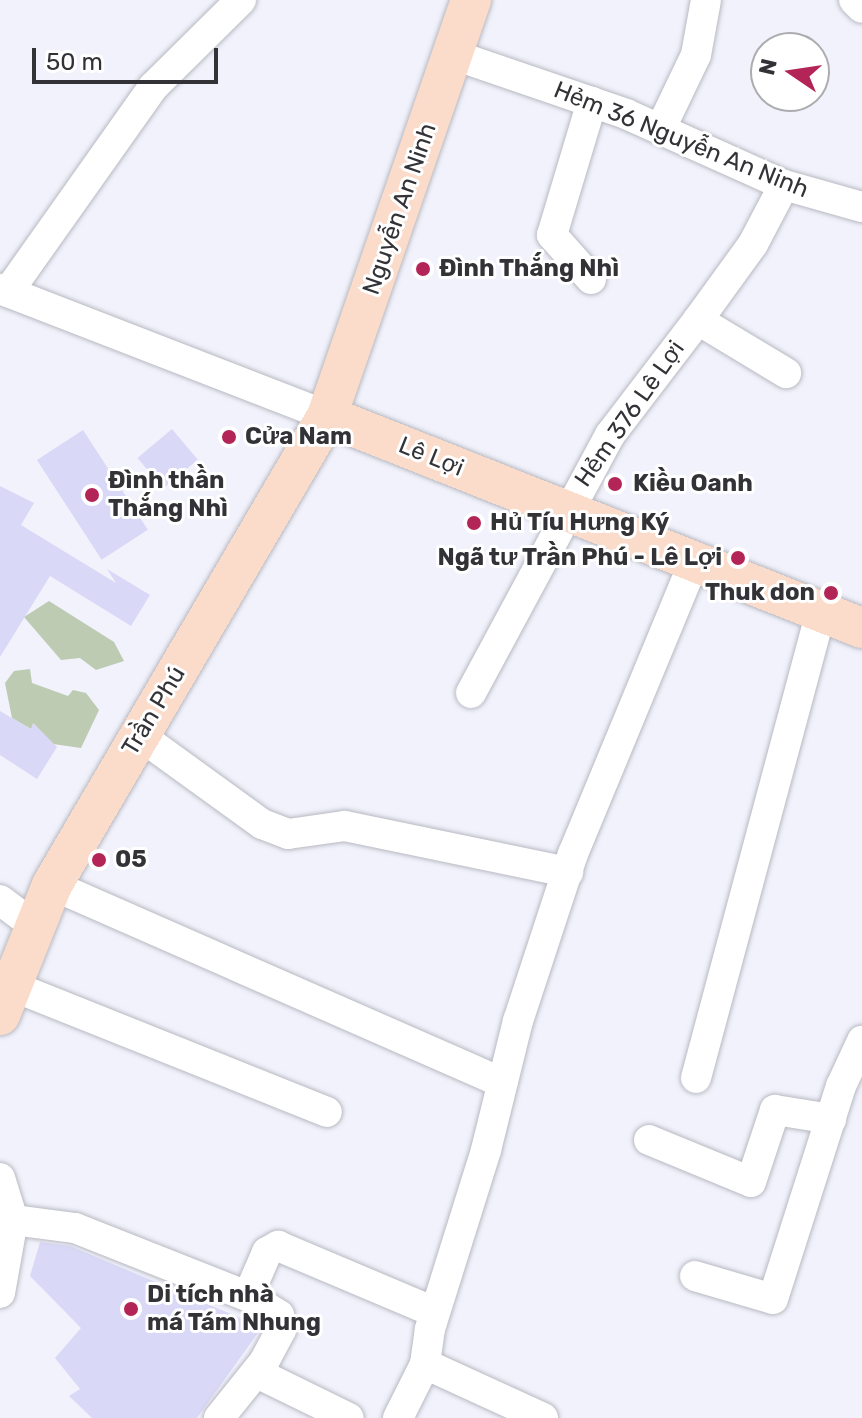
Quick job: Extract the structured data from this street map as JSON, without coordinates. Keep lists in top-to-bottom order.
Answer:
{
  "streets": {
    "main road": ["Nguyễn An Ninh", "Lê Lợi", "Trần Phú"],
    "street": ["Hẻm 36 Nguyễn An Ninh", "Hẻm 376 Lê Lợi"]
  },
  "crossings": [
    ["Hẻm 36 Nguyễn An Ninh", "Nguyễn An Ninh"],
    ["Hẻm 36 Nguyễn An Ninh", "Hẻm 376 Lê Lợi"],
    ["Nguyễn An Ninh", "Lê Lợi"],
    ["Nguyễn An Ninh", "Trần Phú"],
    ["Hẻm 376 Lê Lợi", "Lê Lợi"],
    ["Lê Lợi", "Trần Phú"]
  ],
  "places": [
    "Đình Thắng Nhì",
    "Cửa Nam",
    "Kiều Oanh",
    "Đình thần Thắng Nhì",
    "Hủ Tíu Hưng Ký",
    "Ngã tư Trần Phú - Lê Lợi",
    "Thuk don",
    "05",
    "Di tích nhà má Tám Nhung"
  ],
  "scale_bar": "50 m",
  "north": "left"
}
